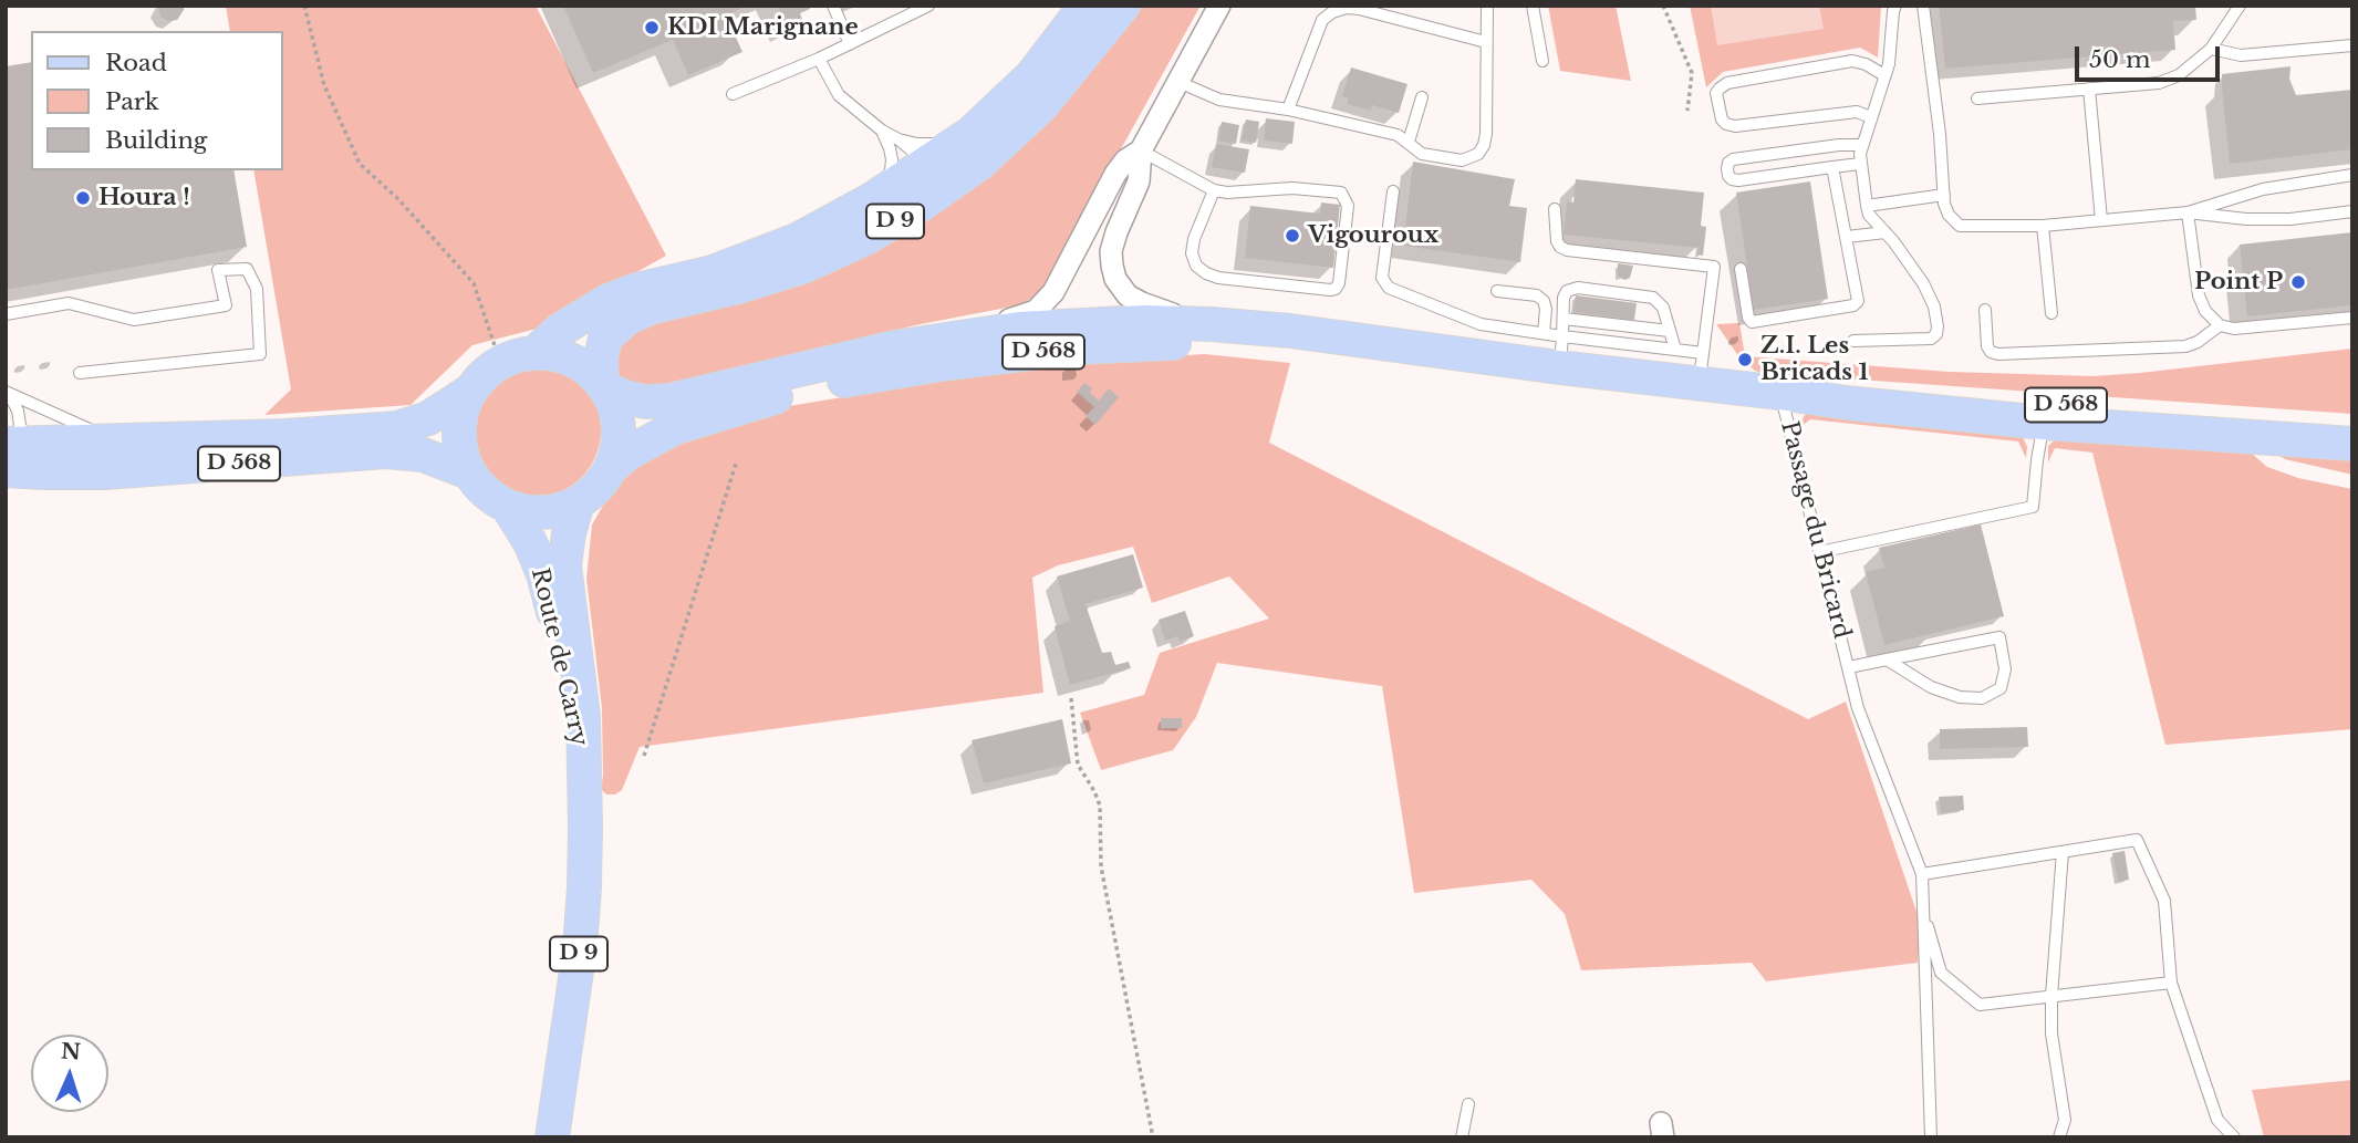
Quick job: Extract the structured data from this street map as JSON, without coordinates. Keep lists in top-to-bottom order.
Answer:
{
  "streets": {
    "main road": ["D 9", "D 568", "Route de Carry"],
    "lane": ["Passage du Bricard"]
  },
  "crossings": [
    ["D 9", "D 568"],
    ["D 9", "Route de Carry"],
    ["D 568", "Passage du Bricard"],
    ["D 568", "Route de Carry"]
  ],
  "places": [
    "KDI Marignane",
    "Houra !",
    "Vigouroux",
    "Point P",
    "Z.I. Les Bricads 1"
  ],
  "legend": ["Road", "Park", "Building"],
  "scale_bar": "50 m",
  "north": "top"
}
